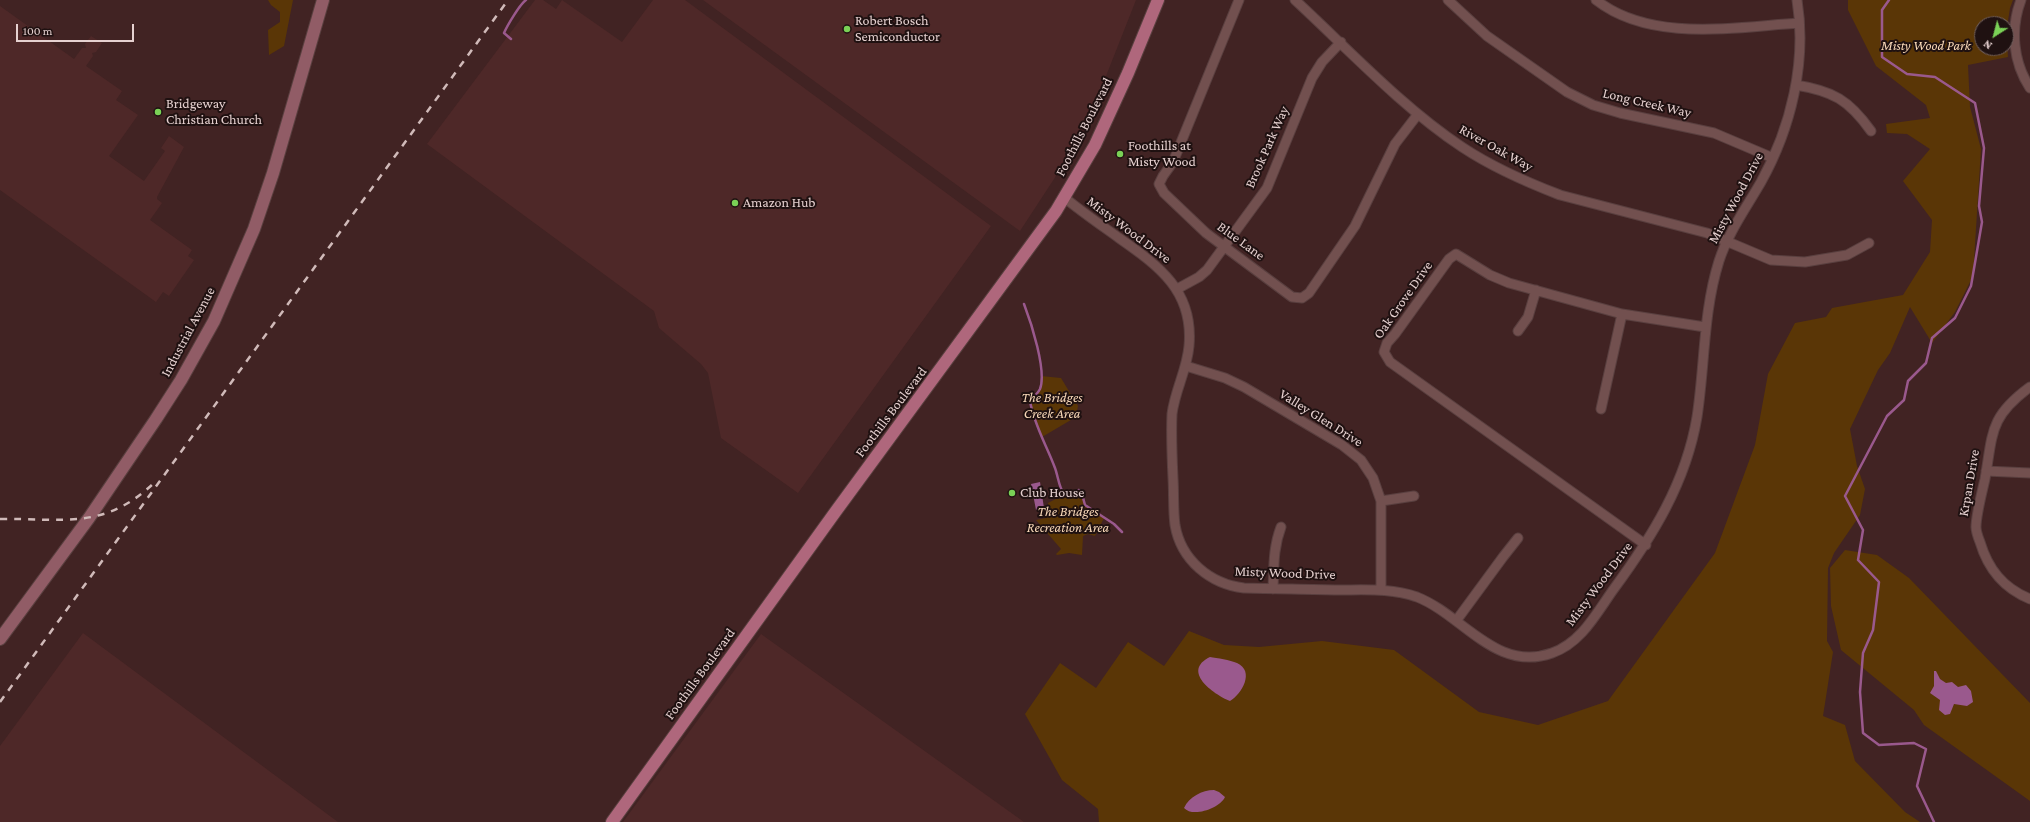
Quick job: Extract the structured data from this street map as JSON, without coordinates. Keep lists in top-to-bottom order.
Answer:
{
  "streets": {
    "main road": ["Foothills Boulevard"],
    "street": [
      "Long Creek Way",
      "Brook Park Way",
      "River Oak Way",
      "Misty Wood Drive",
      "Blue Lane",
      "Oak Grove Drive",
      "Industrial Avenue",
      "Valley Glen Drive",
      "Krpan Drive"
    ]
  },
  "crossings": [
    ["Long Creek Way", "Misty Wood Drive"],
    ["Foothills Boulevard", "Misty Wood Drive"],
    ["Brook Park Way", "River Oak Way"],
    ["Brook Park Way", "Misty Wood Drive"],
    ["Brook Park Way", "Blue Lane"],
    ["River Oak Way", "Misty Wood Drive"],
    ["River Oak Way", "Blue Lane"],
    ["Misty Wood Drive", "Oak Grove Drive"],
    ["Misty Wood Drive", "Valley Glen Drive"]
  ],
  "parks": ["Misty Wood Park", "The Bridges Creek Area", "The Bridges Recreation Area"],
  "places": [
    "Robert Bosch Semiconductor",
    "Bridgeway Christian Church",
    "Foothills at Misty Wood",
    "Amazon Hub",
    "Club House"
  ],
  "scale_bar": "100 m",
  "north": "bottom left"
}
